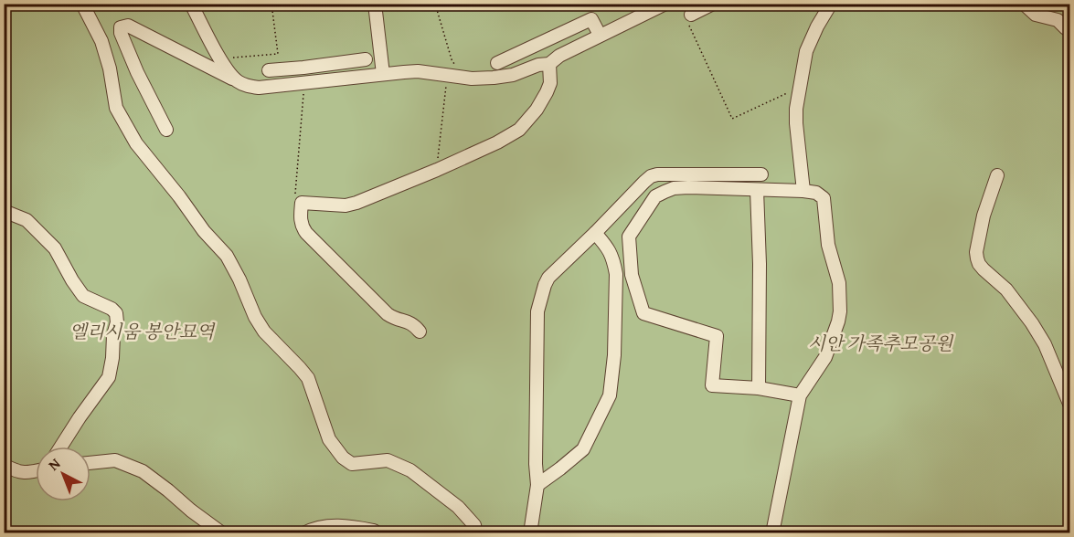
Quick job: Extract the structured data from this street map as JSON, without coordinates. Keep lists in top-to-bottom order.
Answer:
{
  "parks": ["엘리시움 봉안묘역", "시안 가족추모공원"],
  "north": "top left"
}
